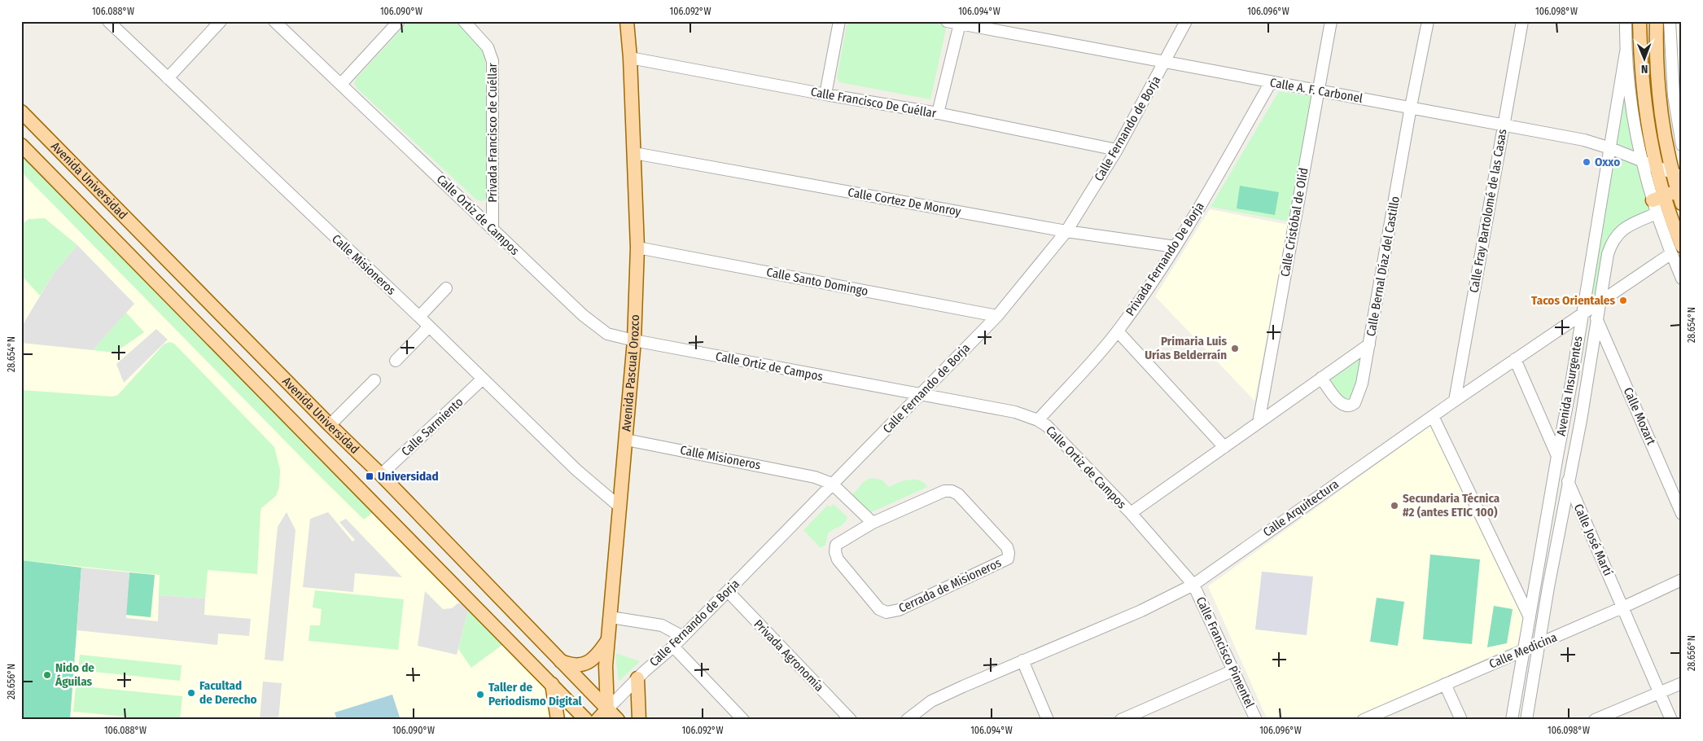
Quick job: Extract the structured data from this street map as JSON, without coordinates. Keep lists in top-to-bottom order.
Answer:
{
  "streets": {
    "main road": ["Avenida Universidad", "Avenida Pascual Orozco"],
    "street": [
      "Calle A. F. Carbonel",
      "Calle Francisco De Cuéllar",
      "Calle Fernando de Borja",
      "Privada Francisco de Cuéllar",
      "Calle Cortez De Monroy",
      "Calle Fray Bartolomé de las Casas",
      "Calle Ortiz de Campos",
      "Calle Cristóbal de Olid",
      "Privada Fernando De Borja",
      "Calle Misioneros",
      "Calle Bernal Díaz del Castillo",
      "Calle Santo Domingo",
      "Avenida Insurgentes",
      "Calle Mozart",
      "Calle Sarmiento",
      "Calle Arquitectura",
      "Calle José Martí",
      "Cerrada de Misioneros",
      "Calle Medicina",
      "Calle Francisco Pimentel",
      "Privada Agronomía"
    ]
  },
  "crossings": [
    ["Calle A. F. Carbonel", "Calle Fernando de Borja"],
    ["Calle A. F. Carbonel", "Calle Fray Bartolomé de las Casas"],
    ["Calle A. F. Carbonel", "Calle Cristóbal de Olid"],
    ["Calle A. F. Carbonel", "Privada Fernando De Borja"],
    ["Calle A. F. Carbonel", "Calle Bernal Díaz del Castillo"],
    ["Calle A. F. Carbonel", "Avenida Insurgentes"],
    ["Calle Francisco De Cuéllar", "Calle Fernando de Borja"],
    ["Calle Francisco De Cuéllar", "Avenida Pascual Orozco"],
    ["Calle Fernando de Borja", "Avenida Universidad"],
    ["Calle Fernando de Borja", "Calle Cortez De Monroy"],
    ["Calle Fernando de Borja", "Calle Ortiz de Campos"],
    ["Calle Fernando de Borja", "Calle Misioneros"],
    ["Calle Fernando de Borja", "Calle Santo Domingo"],
    ["Calle Fernando de Borja", "Avenida Pascual Orozco"],
    ["Calle Fernando de Borja", "Privada Agronomía"],
    ["Privada Francisco de Cuéllar", "Calle Ortiz de Campos"],
    ["Avenida Universidad", "Avenida Pascual Orozco"],
    ["Avenida Universidad", "Calle Sarmiento"],
    ["Calle Cortez De Monroy", "Privada Fernando De Borja"],
    ["Calle Cortez De Monroy", "Avenida Pascual Orozco"],
    ["Calle Fray Bartolomé de las Casas", "Calle Arquitectura"],
    ["Calle Ortiz de Campos", "Privada Fernando De Borja"],
    ["Calle Ortiz de Campos", "Calle Bernal Díaz del Castillo"],
    ["Calle Ortiz de Campos", "Avenida Pascual Orozco"],
    ["Calle Ortiz de Campos", "Calle Arquitectura"],
    ["Calle Ortiz de Campos", "Calle Francisco Pimentel"],
    ["Calle Cristóbal de Olid", "Calle Bernal Díaz del Castillo"],
    ["Calle Misioneros", "Avenida Pascual Orozco"],
    ["Calle Misioneros", "Calle Sarmiento"],
    ["Calle Santo Domingo", "Avenida Pascual Orozco"],
    ["Avenida Insurgentes", "Calle Mozart"],
    ["Avenida Insurgentes", "Calle Arquitectura"],
    ["Avenida Insurgentes", "Calle José Martí"],
    ["Avenida Insurgentes", "Calle Medicina"],
    ["Calle Arquitectura", "Calle José Martí"],
    ["Calle Arquitectura", "Calle Francisco Pimentel"],
    ["Calle José Martí", "Calle Medicina"]
  ],
  "places": {
    "other": [
      "Oxxo",
      "Tacos Orientales",
      "Primaria Luis Urías Belderraín",
      "Secundaria Técnica #2 (antes ETIC 100)",
      "Nido de Águilas",
      "Facultad de Derecho",
      "Taller de Periodismo Digital"
    ],
    "transit": ["Universidad"]
  },
  "north": "bottom",
  "coordinates": [
    "106.088°W",
    "106.090°W",
    "106.092°W",
    "106.094°W",
    "106.096°W",
    "106.098°W",
    "28.654°N",
    "28.656°N"
  ]
}
